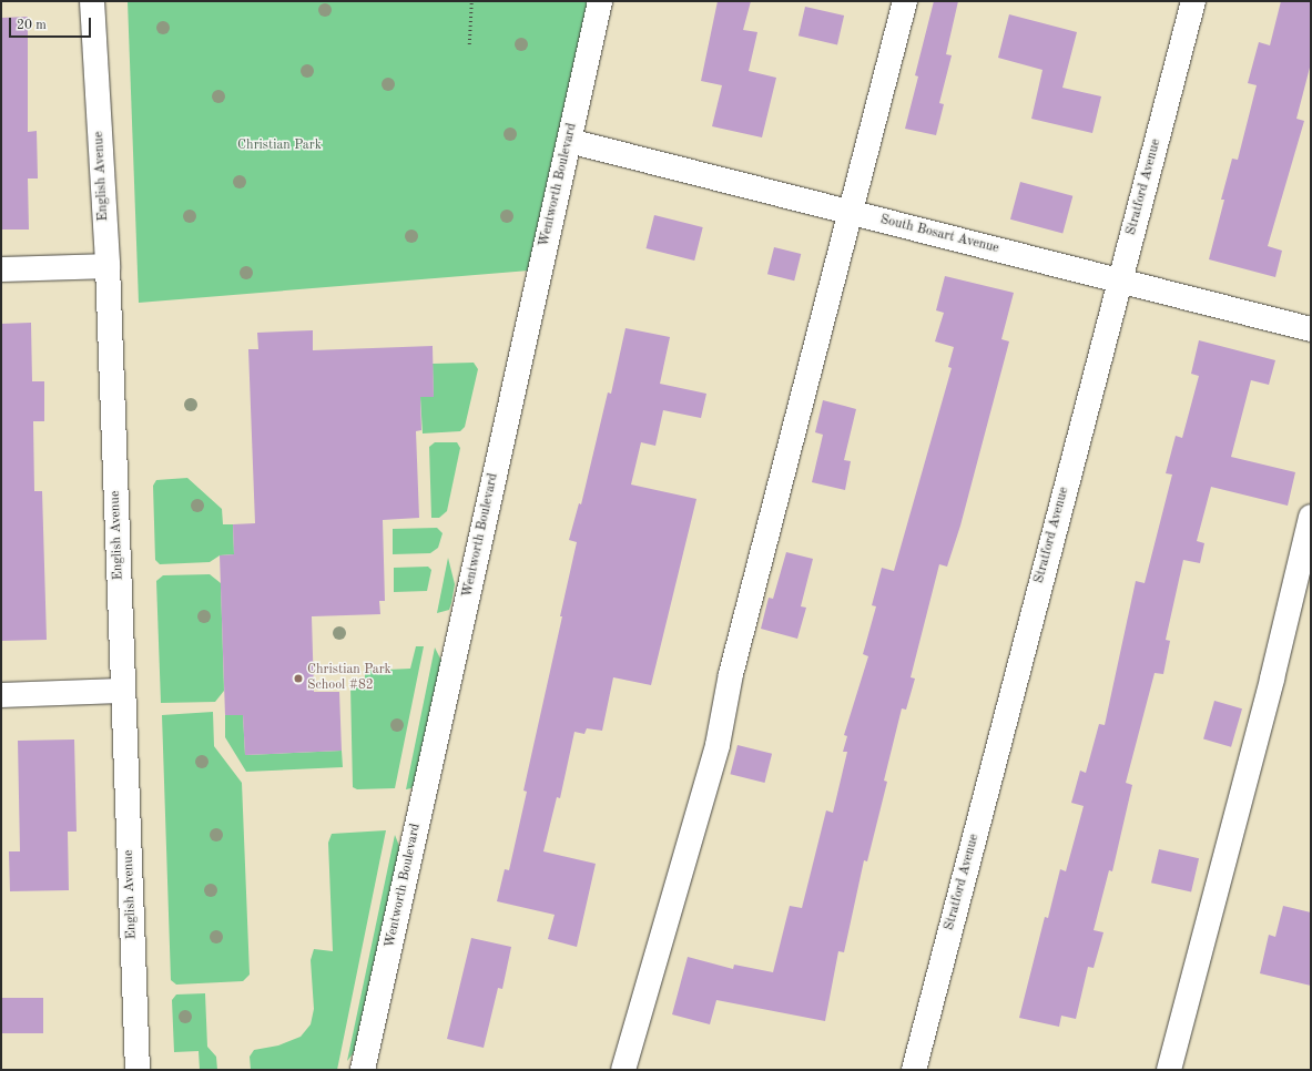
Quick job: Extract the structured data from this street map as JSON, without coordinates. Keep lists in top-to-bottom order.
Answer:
{
  "streets": {
    "street": [
      "English Avenue",
      "Wentworth Boulevard",
      "Stratford Avenue",
      "South Bosart Avenue"
    ]
  },
  "crossings": [
    ["Wentworth Boulevard", "South Bosart Avenue"],
    ["Stratford Avenue", "South Bosart Avenue"]
  ],
  "parks": ["Christian Park"],
  "places": ["Christian Park School #82"],
  "scale_bar": "20 m"
}
